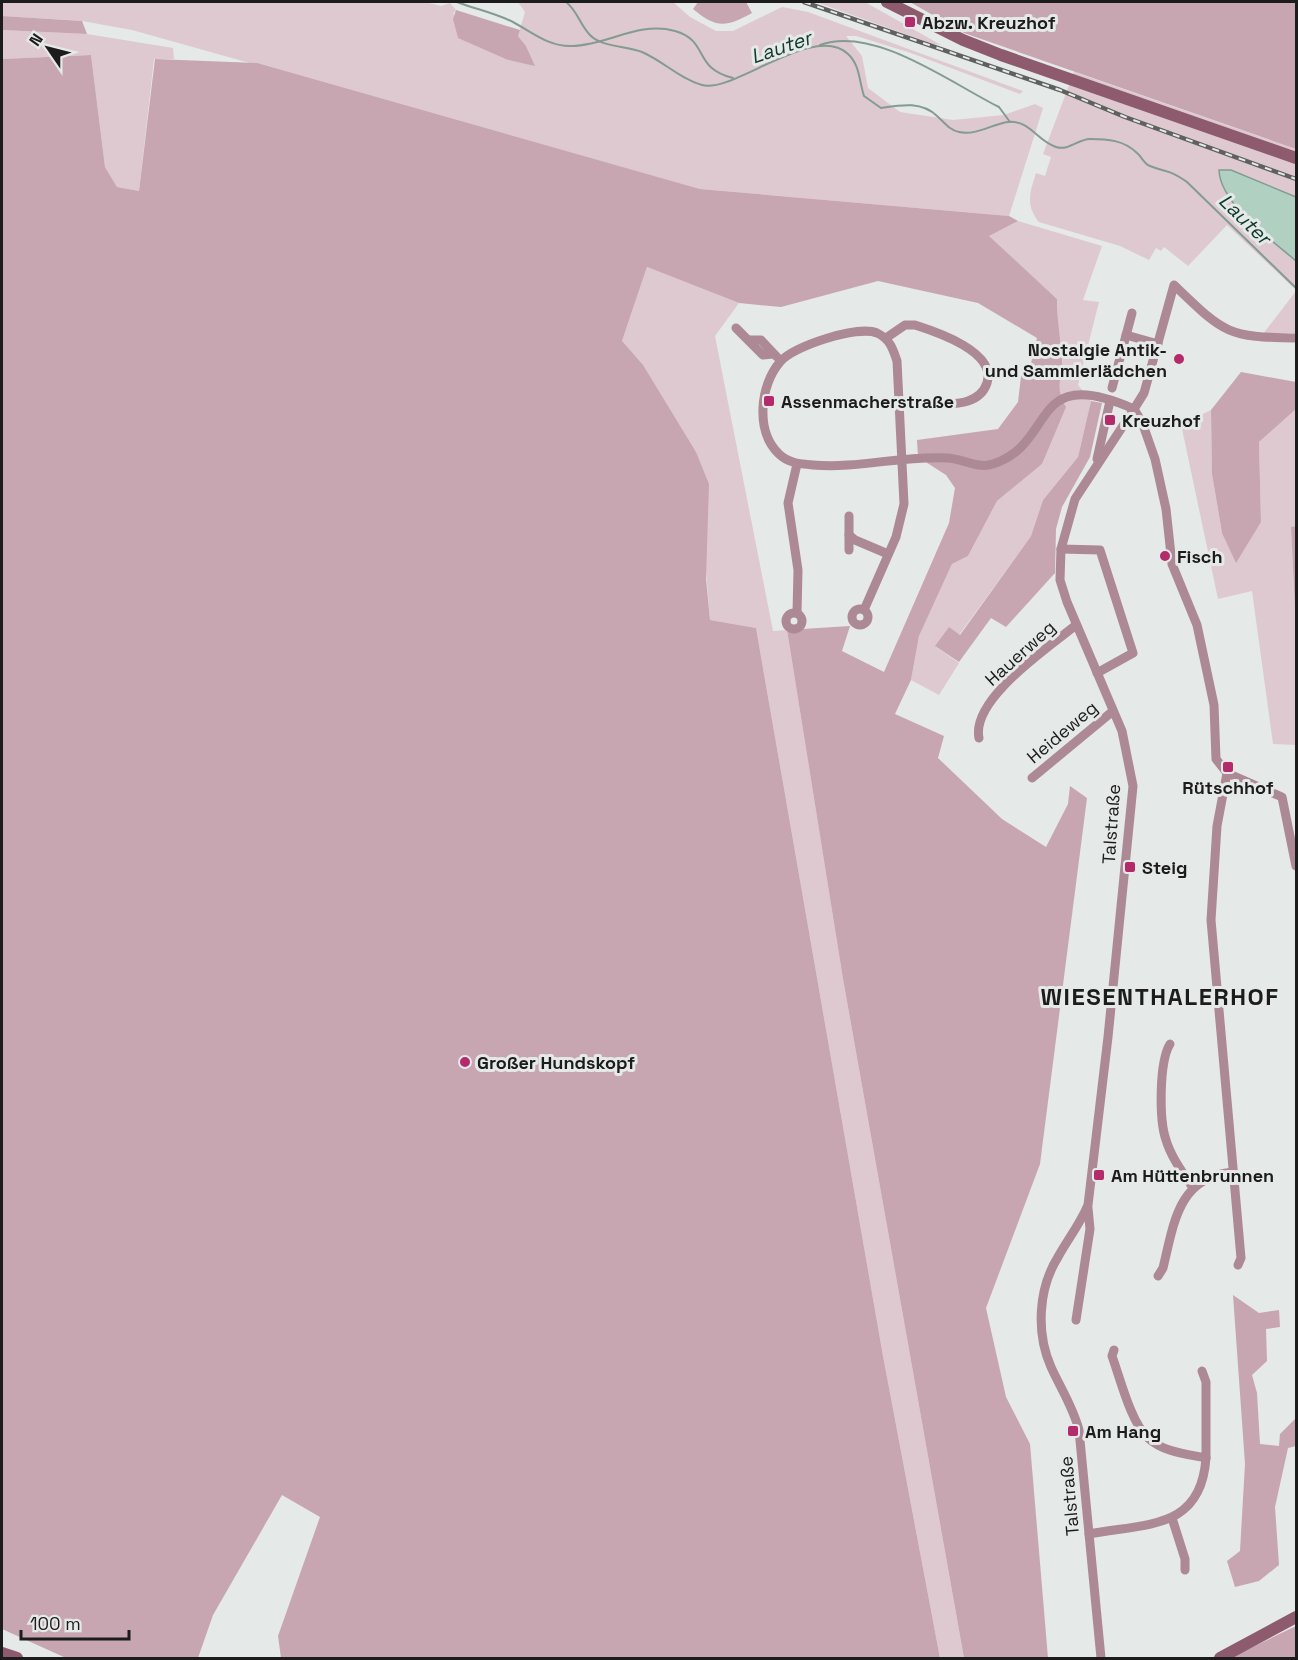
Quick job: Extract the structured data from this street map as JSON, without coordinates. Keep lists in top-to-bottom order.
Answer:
{
  "streets": {
    "street": ["Hauerweg", "Heideweg", "Talstraße"]
  },
  "crossings": [
    ["Hauerweg", "Talstraße"],
    ["Heideweg", "Talstraße"]
  ],
  "districts": ["WIESENTHALERHOF"],
  "water": ["Lauter"],
  "places": {
    "transit": [
      "Abzw. Kreuzhof",
      "Assenmacherstraße",
      "Kreuzhof",
      "Rütschhof",
      "Steig",
      "Am Hüttenbrunnen",
      "Am Hang"
    ],
    "other": ["Nostalgie Antik- und Sammlerlädchen", "Fisch", "Großer Hundskopf"]
  },
  "scale_bar": "100 m",
  "north": "top left"
}
